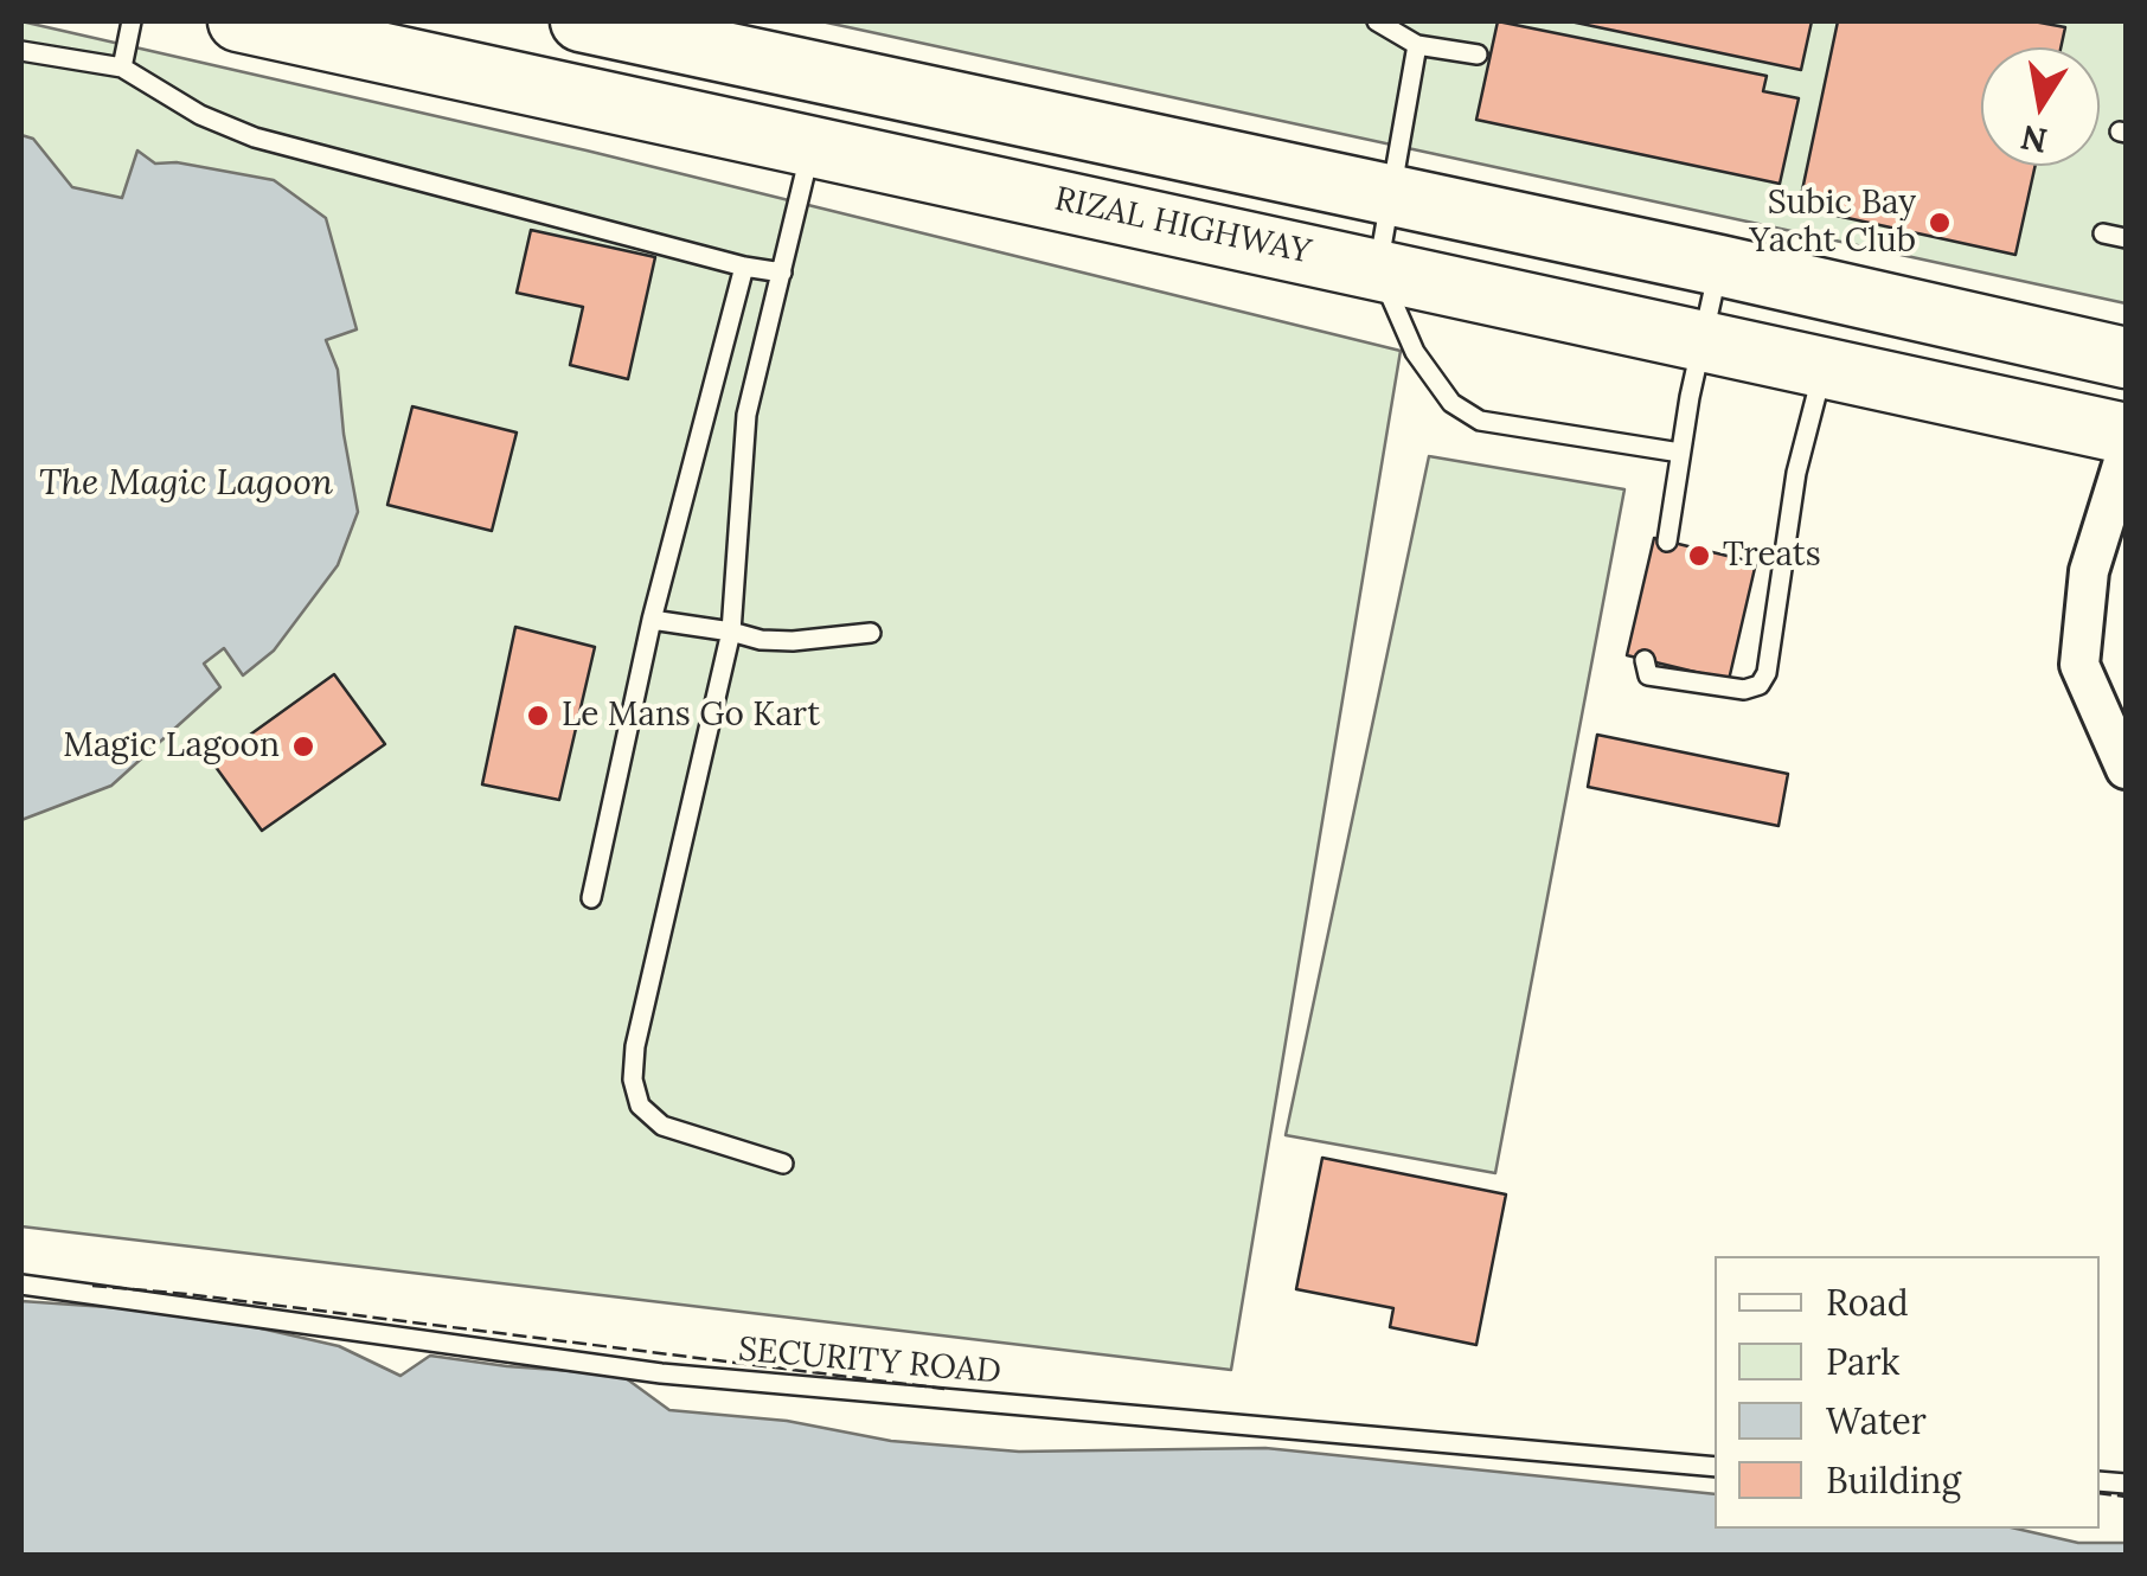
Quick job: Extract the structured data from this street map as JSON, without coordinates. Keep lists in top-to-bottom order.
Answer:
{
  "streets": {
    "main road": ["RIZAL HIGHWAY"],
    "lane": ["SECURITY ROAD"]
  },
  "water": ["The Magic Lagoon"],
  "places": [
    "Subic Bay Yacht Club",
    "Treats",
    "Le Mans Go Kart",
    "Magic Lagoon"
  ],
  "legend": [
    "Road",
    "Park",
    "Water",
    "Building"
  ],
  "north": "bottom"
}
